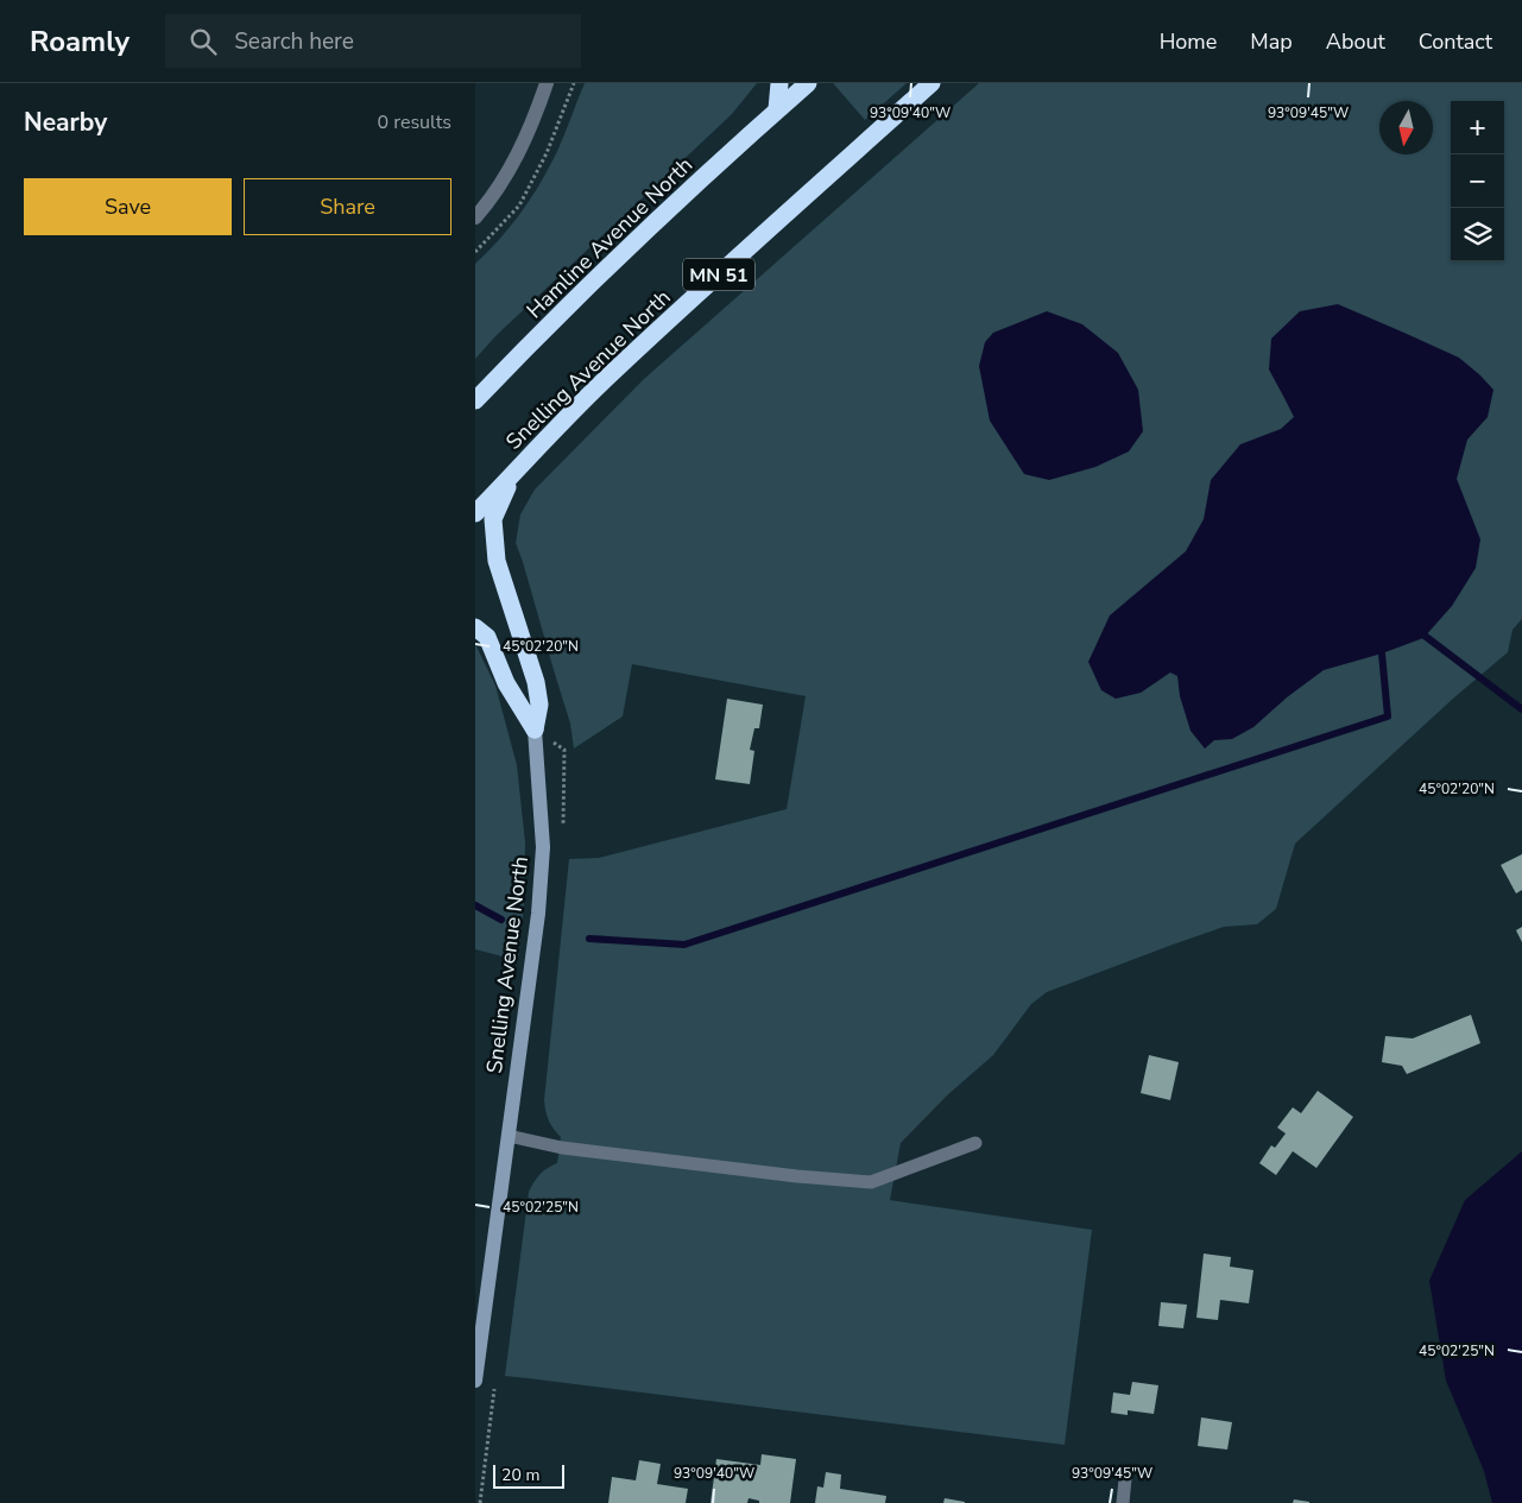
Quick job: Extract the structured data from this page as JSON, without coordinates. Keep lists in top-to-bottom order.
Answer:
{
  "streets": {
    "highway": ["Hamline Avenue North", "MN 51", "Snelling Avenue North"]
  },
  "crossings": [
    ["MN 51", "Snelling Avenue North"]
  ],
  "scale_bar": "20 m",
  "north": "bottom",
  "page": {
    "header": "Roamly",
    "search": "Search here",
    "nav": [
      "Home",
      "Map",
      "About",
      "Contact"
    ],
    "heading": ["Nearby", "0 results"],
    "map_buttons": ["+", "−"],
    "buttons": ["Save", "Share"],
    "scale": "20 m"
  },
  "coordinates": [
    "93°09'40\"W",
    "93°09'45\"W",
    "45°02'20\"N",
    "45°02'25\"N"
  ]
}
